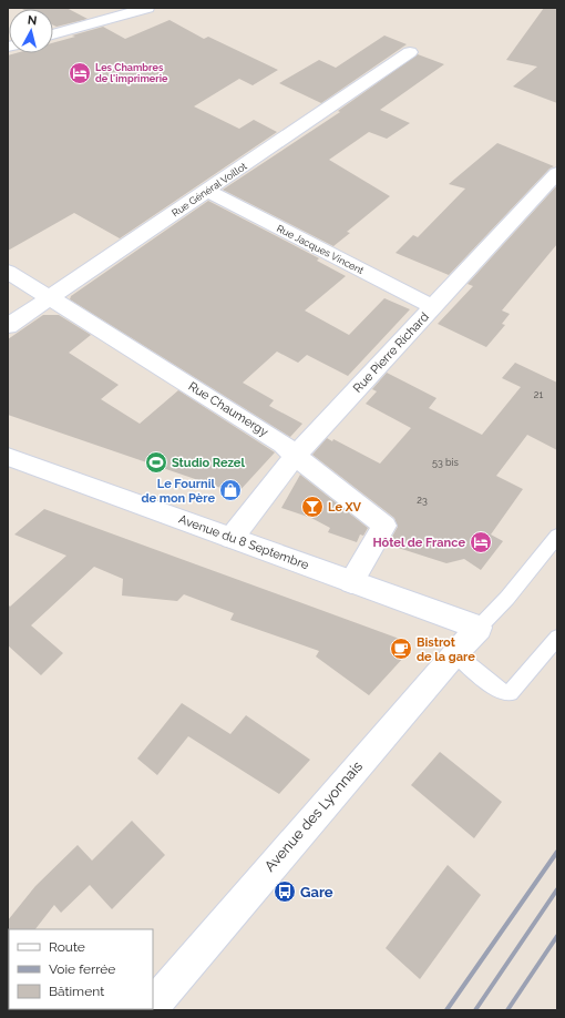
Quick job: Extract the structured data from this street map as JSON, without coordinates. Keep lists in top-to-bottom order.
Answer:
{
  "streets": {
    "street": [
      "Rue Général Voillot",
      "Rue Jacques Vincent",
      "Rue Pierre Richard",
      "Rue Chaumergy",
      "Avenue du 8 Septembre",
      "Avenue des Lyonnais"
    ]
  },
  "crossings": [
    ["Rue Général Voillot", "Rue Jacques Vincent"],
    ["Rue Général Voillot", "Rue Chaumergy"],
    ["Rue Jacques Vincent", "Rue Pierre Richard"],
    ["Rue Pierre Richard", "Rue Chaumergy"],
    ["Rue Pierre Richard", "Avenue du 8 Septembre"],
    ["Rue Chaumergy", "Avenue du 8 Septembre"],
    ["Avenue du 8 Septembre", "Avenue des Lyonnais"]
  ],
  "places": {
    "hotel": ["Les Chambres de l'imprimerie", "Hôtel de France"],
    "sports": ["Studio Rezel"],
    "shop": ["Le Fournil de mon Père"],
    "bar": ["Le XV"],
    "cafe": ["Bistrot de la gare"],
    "bus stop": ["Gare"]
  },
  "house_numbers": ["21", "53 bis", "23"],
  "legend": ["Route", "Voie ferrée", "Bâtiment"],
  "north": "top"
}
